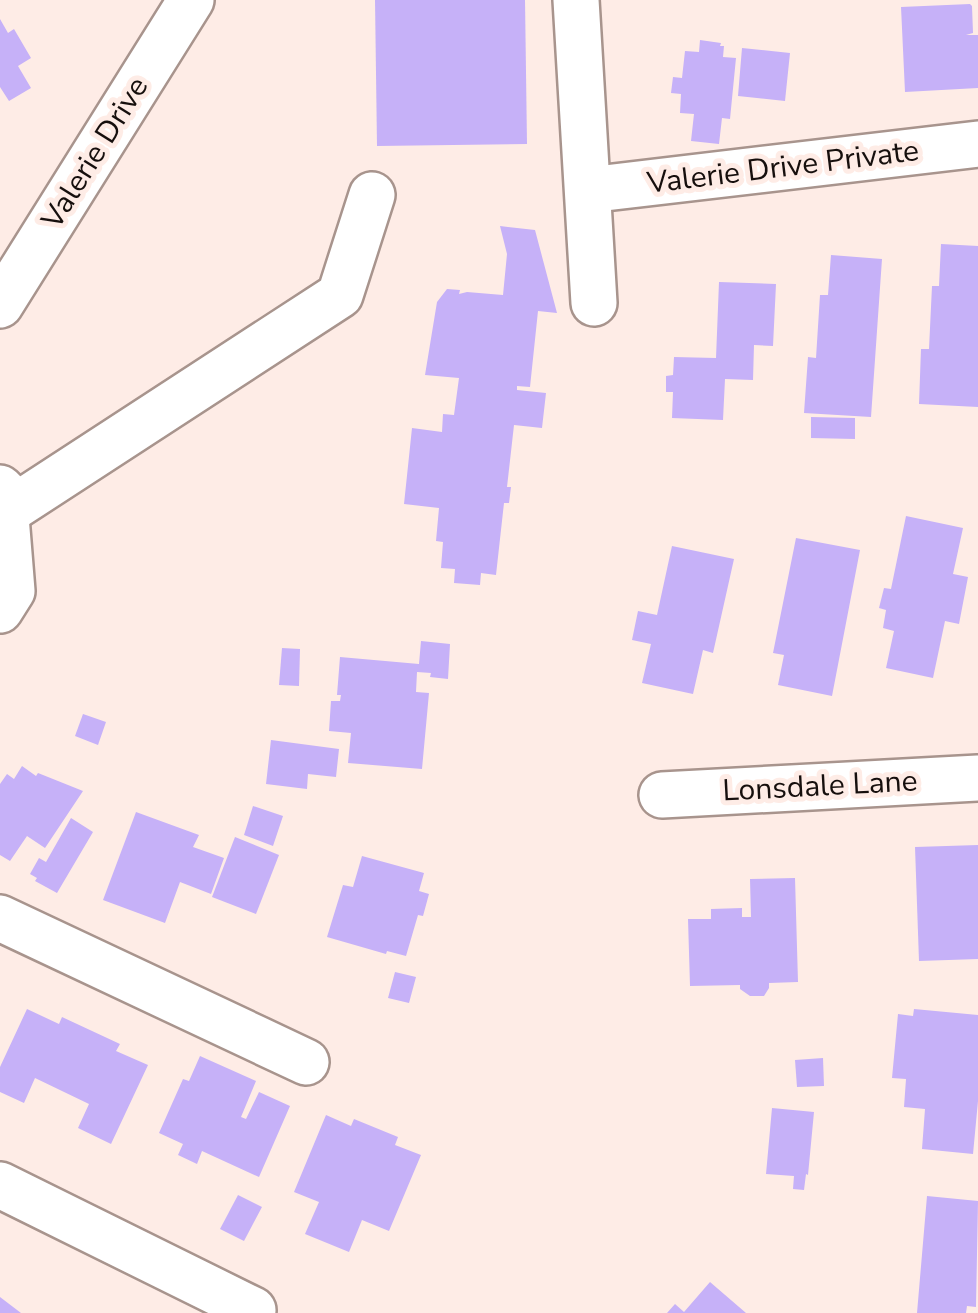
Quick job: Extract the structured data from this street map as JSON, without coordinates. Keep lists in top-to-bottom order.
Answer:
{
  "streets": {
    "street": ["Valerie Drive", "Valerie Drive Private", "Lonsdale Lane"]
  }
}
